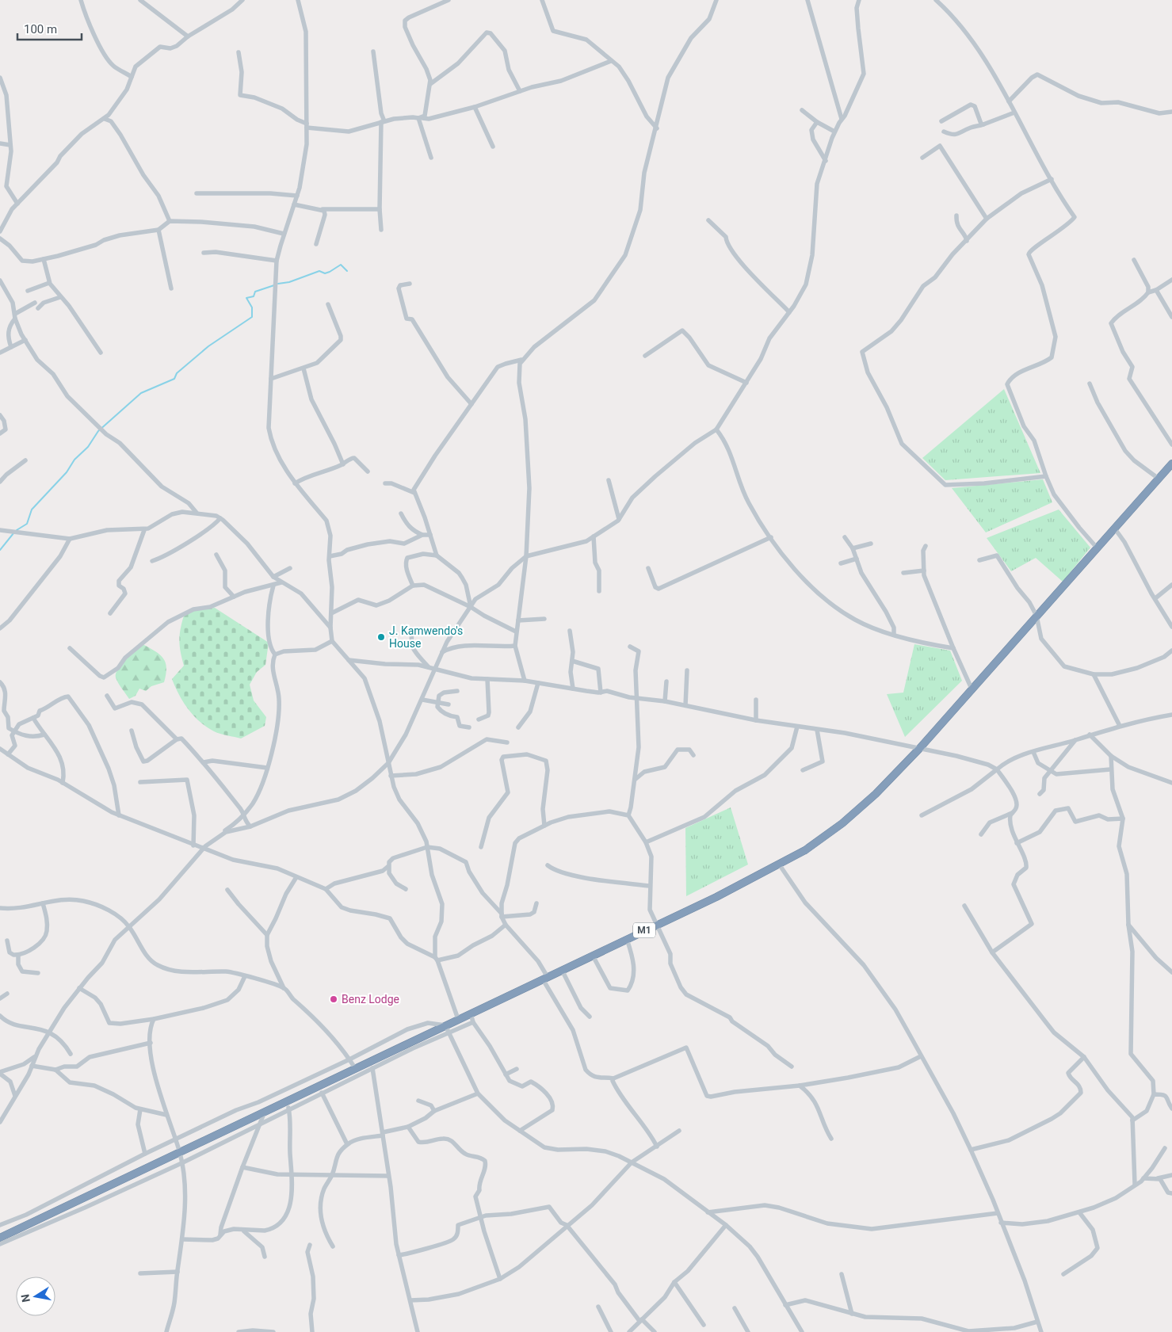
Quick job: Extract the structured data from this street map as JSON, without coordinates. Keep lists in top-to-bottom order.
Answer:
{
  "streets": {
    "highway": ["M1"]
  },
  "places": ["J. Kamwendo's House", "Benz Lodge"],
  "scale_bar": "100 m",
  "north": "left"
}
